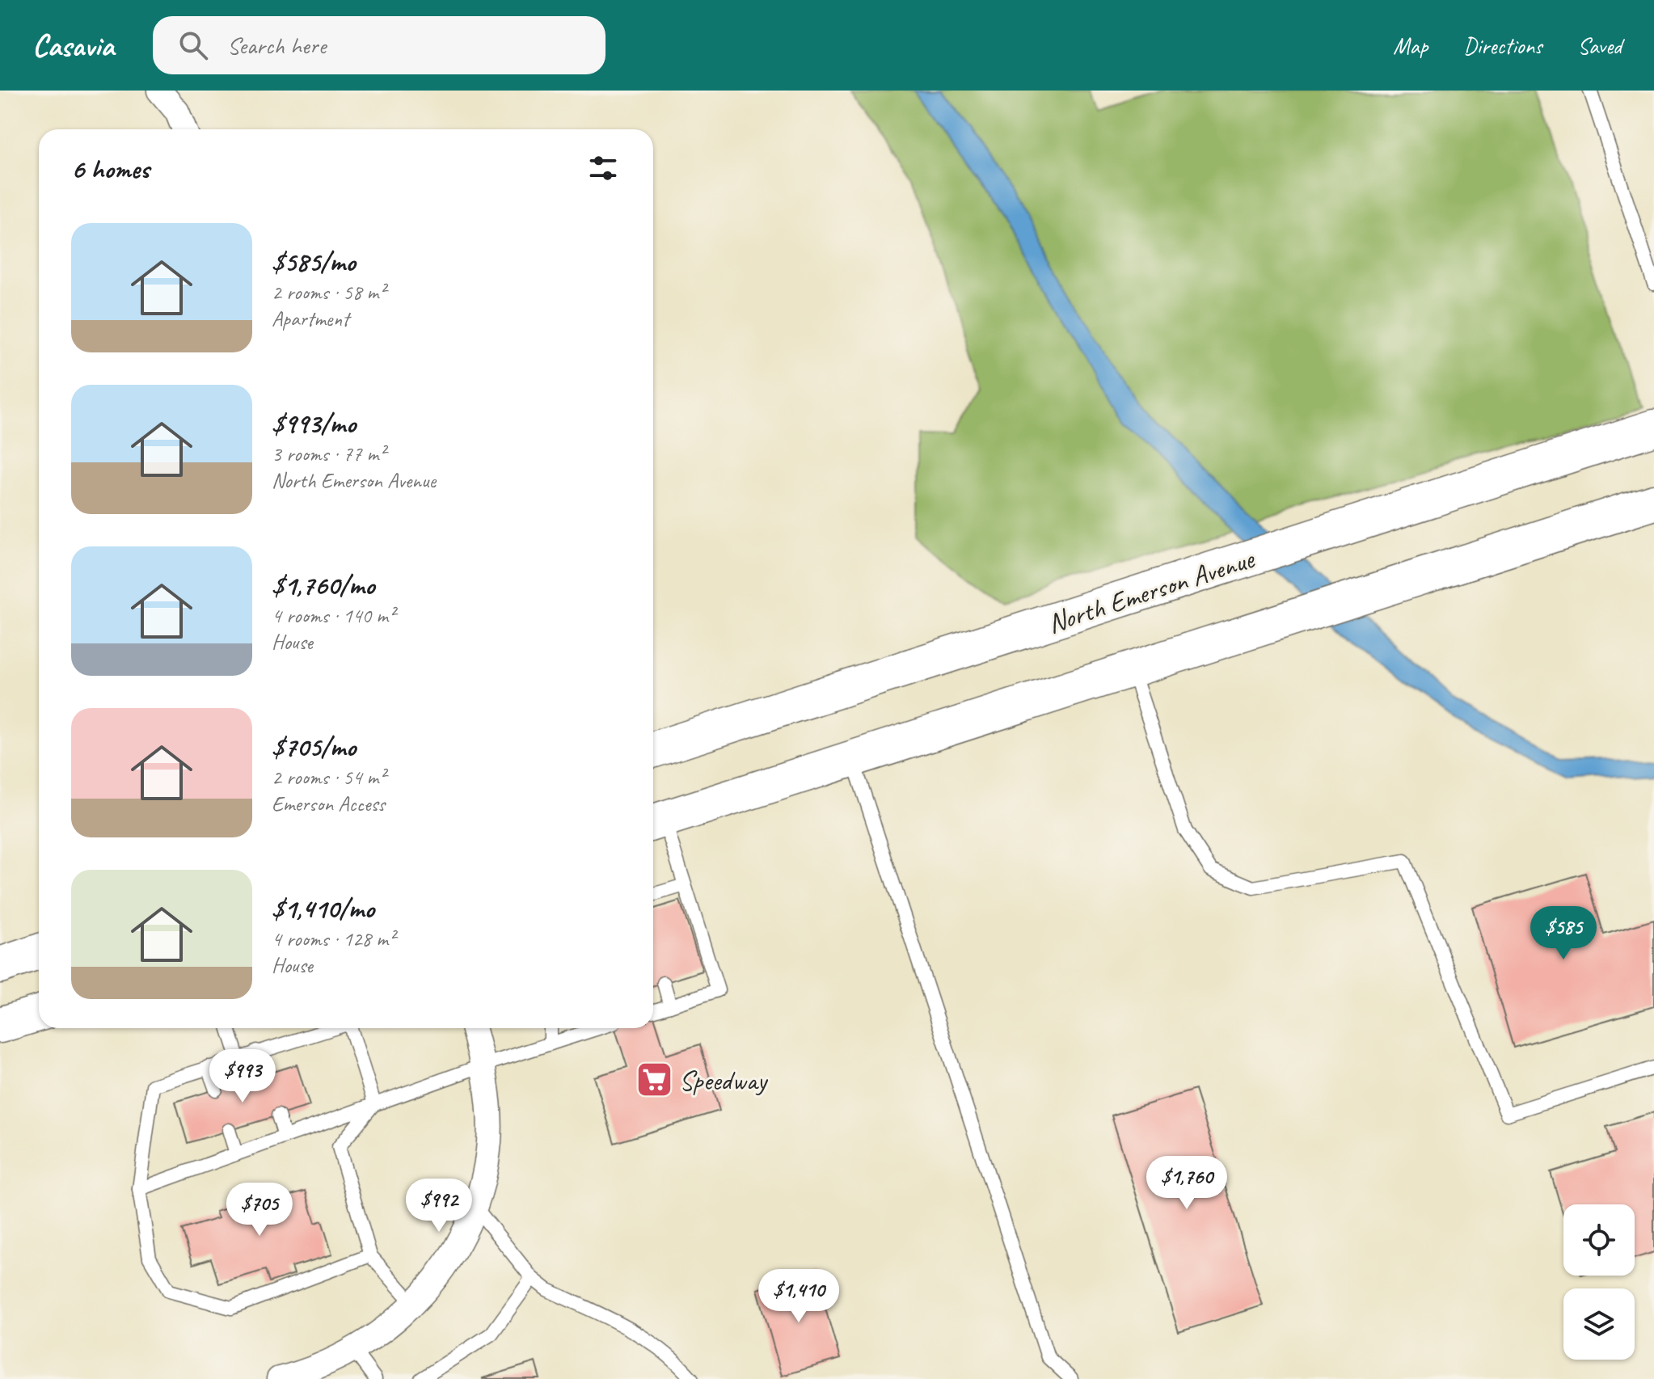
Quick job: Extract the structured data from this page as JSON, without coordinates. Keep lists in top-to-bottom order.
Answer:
{
  "streets": {
    "main road": ["North Emerson Avenue"]
  },
  "places": {
    "supermarket": ["Speedway"]
  },
  "page": {
    "header": "Casavia",
    "search": "Search here",
    "nav": ["Map", "Directions", "Saved"],
    "heading": "6 homes",
    "list": [
      {
        "name": "$585/mo",
        "note": "2 rooms · 58 m² · Apartment"
      },
      {
        "name": "$993/mo",
        "note": "3 rooms · 77 m² · North Emerson Avenue"
      },
      {
        "name": "$1,760/mo",
        "note": "4 rooms · 140 m² · House"
      },
      {
        "name": "$705/mo",
        "note": "2 rooms · 54 m² · Emerson Access"
      },
      {
        "name": "$1,410/mo",
        "note": "4 rooms · 128 m² · House"
      }
    ],
    "price": [
      "$585",
      "$993",
      "$1,760",
      "$992",
      "$705",
      "$1,410"
    ]
  }
}
